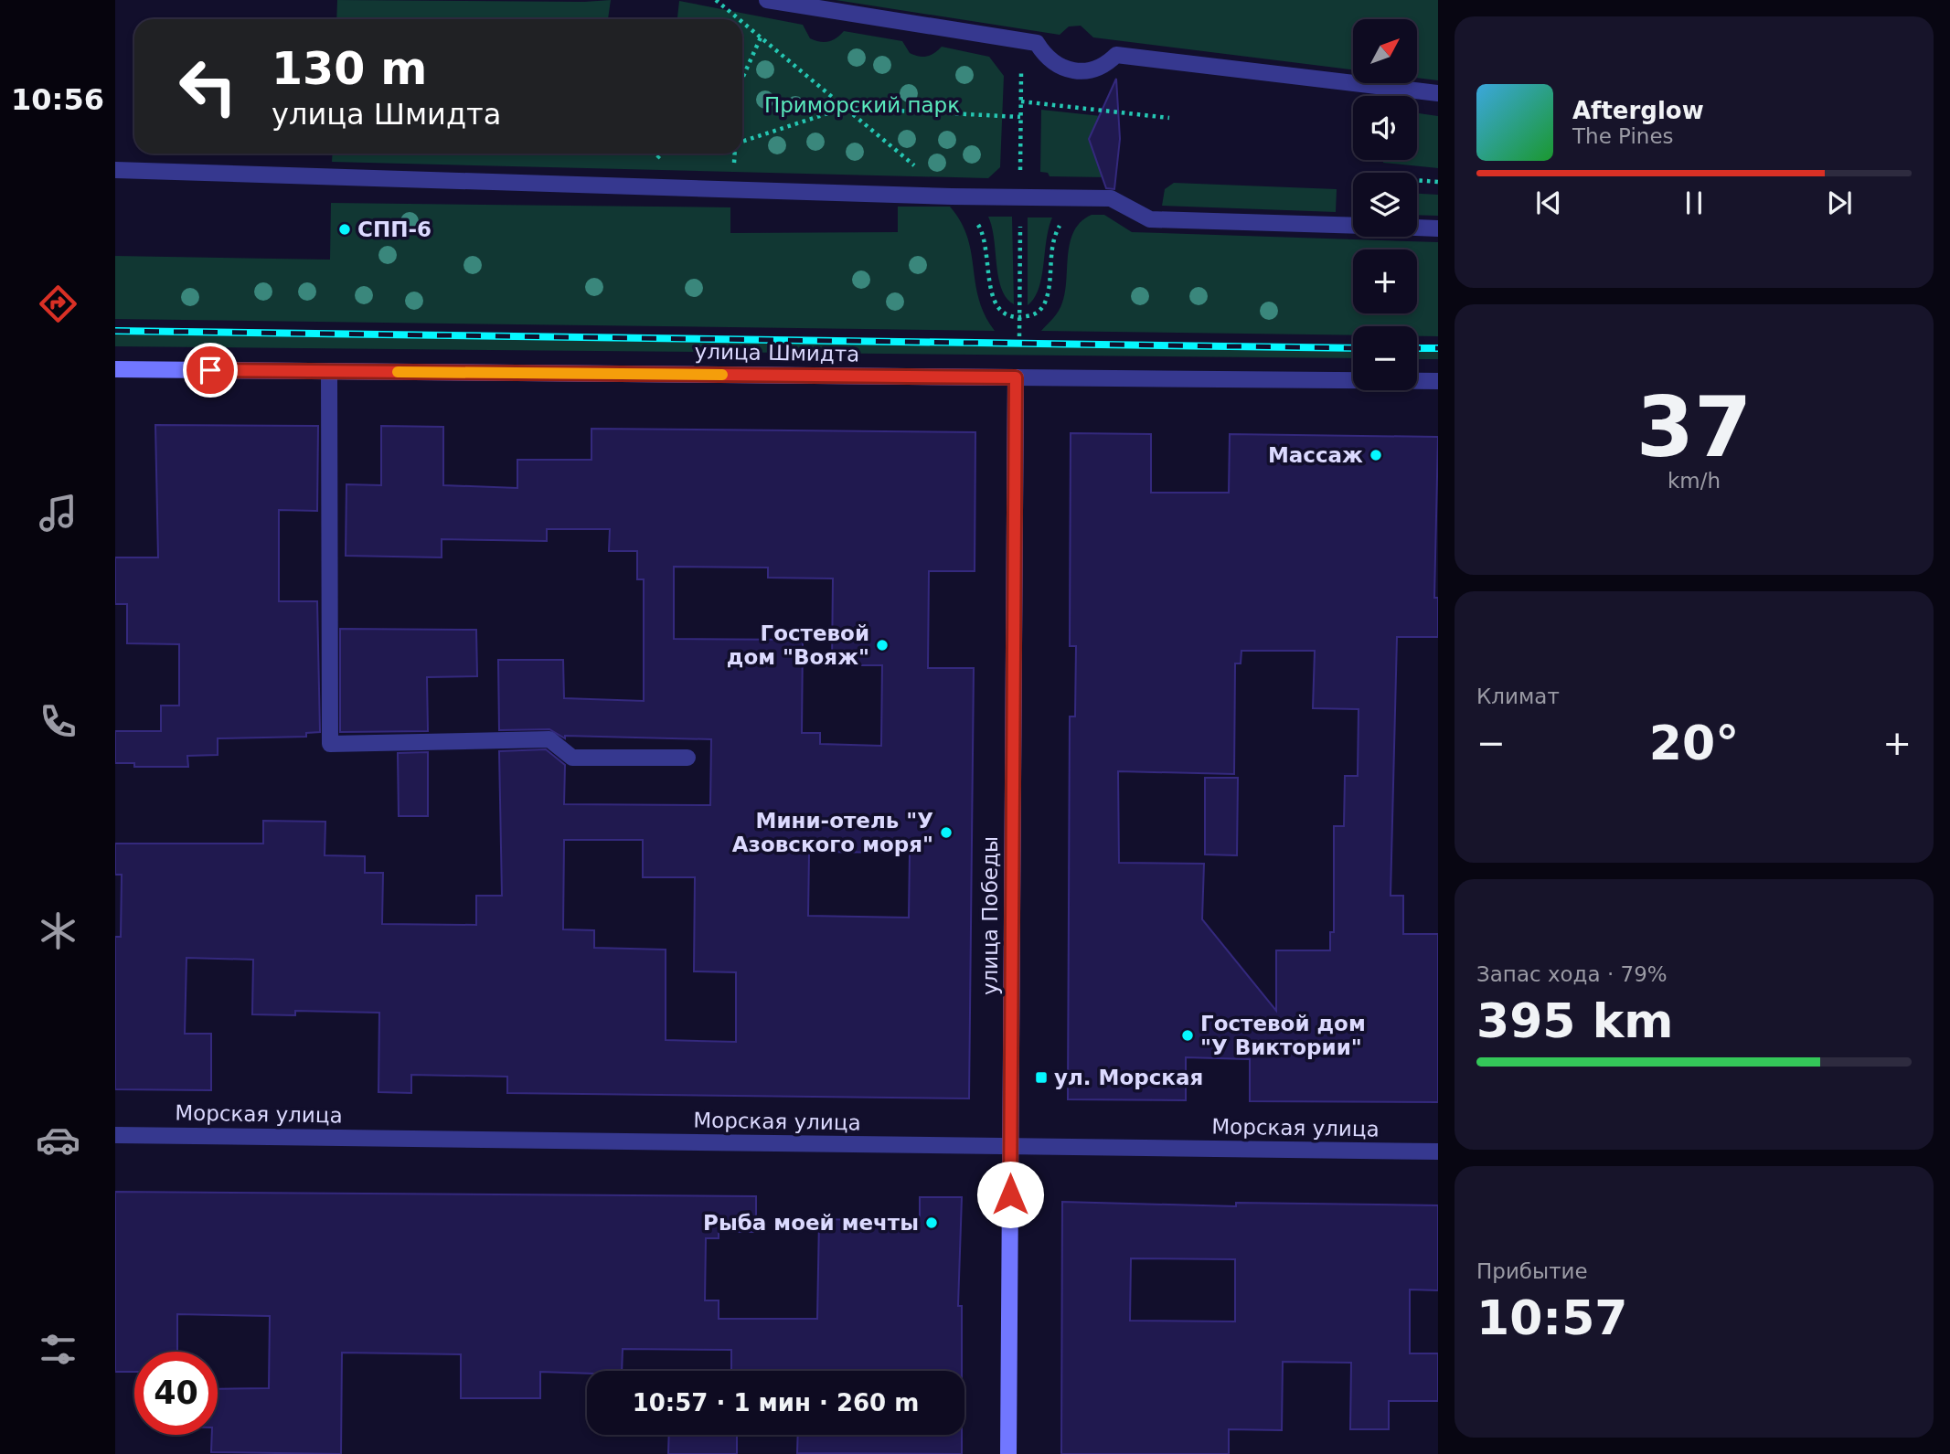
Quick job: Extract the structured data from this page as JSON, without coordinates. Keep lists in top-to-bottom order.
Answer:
{
  "streets": {
    "street": ["улица Шмидта", "улица Победы", "Морская улица"]
  },
  "crossings": [
    ["улица Шмидта", "улица Победы"],
    ["улица Победы", "Морская улица"]
  ],
  "parks": ["Приморский парк"],
  "places": {
    "other": [
      "СПП-6",
      "Массаж",
      "Гостевой дом \"Вояж\"",
      "Мини-отель \"У Азовского моря\"",
      "Гостевой дом \"У Виктории\"",
      "Рыба моей мечты"
    ],
    "transit": ["ул. Морская"]
  },
  "north": "top right",
  "page": {
    "tabs": "10:56",
    "map_buttons": ["+", "−"],
    "turn": ["130 m", "улица Шмидта"],
    "song": ["Afterglow", "The Pines"],
    "tile": [
      ["37", "km/h"],
      "Климат",
      ["Запас хода · 79%", "395 km"],
      ["Прибытие", "10:57"]
    ],
    "heat": ["−", "20°", "+"],
    "limit": "40",
    "trip": "10:57 · 1 мин · 260 m"
  }
}
